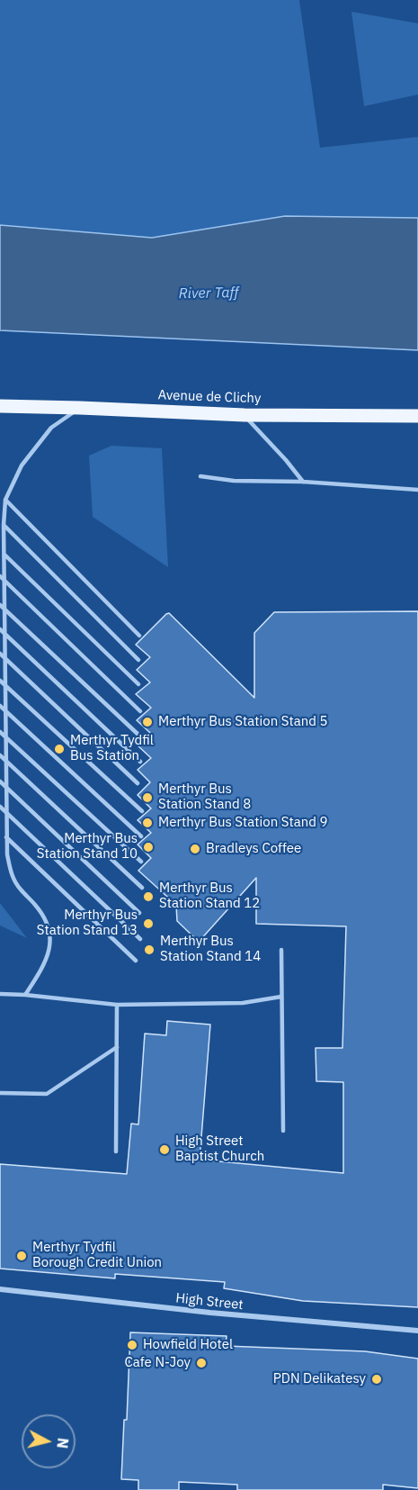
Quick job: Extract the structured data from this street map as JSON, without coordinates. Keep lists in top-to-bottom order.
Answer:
{
  "streets": {
    "main road": ["Avenue de Clichy"],
    "street": ["High Street"]
  },
  "water": ["River Taff"],
  "places": [
    "Merthyr Bus Station Stand 5",
    "Merthyr Tydfil Bus Station",
    "Merthyr Bus Station Stand 8",
    "Merthyr Bus Station Stand 9",
    "Merthyr Bus Station Stand 10",
    "Bradleys Coffee",
    "Merthyr Bus Station Stand 12",
    "Merthyr Bus Station Stand 13",
    "Merthyr Bus Station Stand 14",
    "High Street Baptist Church",
    "Merthyr Tydfil Borough Credit Union",
    "Howfield Hotel",
    "Cafe N-Joy",
    "PDN Delikatesy"
  ],
  "north": "right"
}
